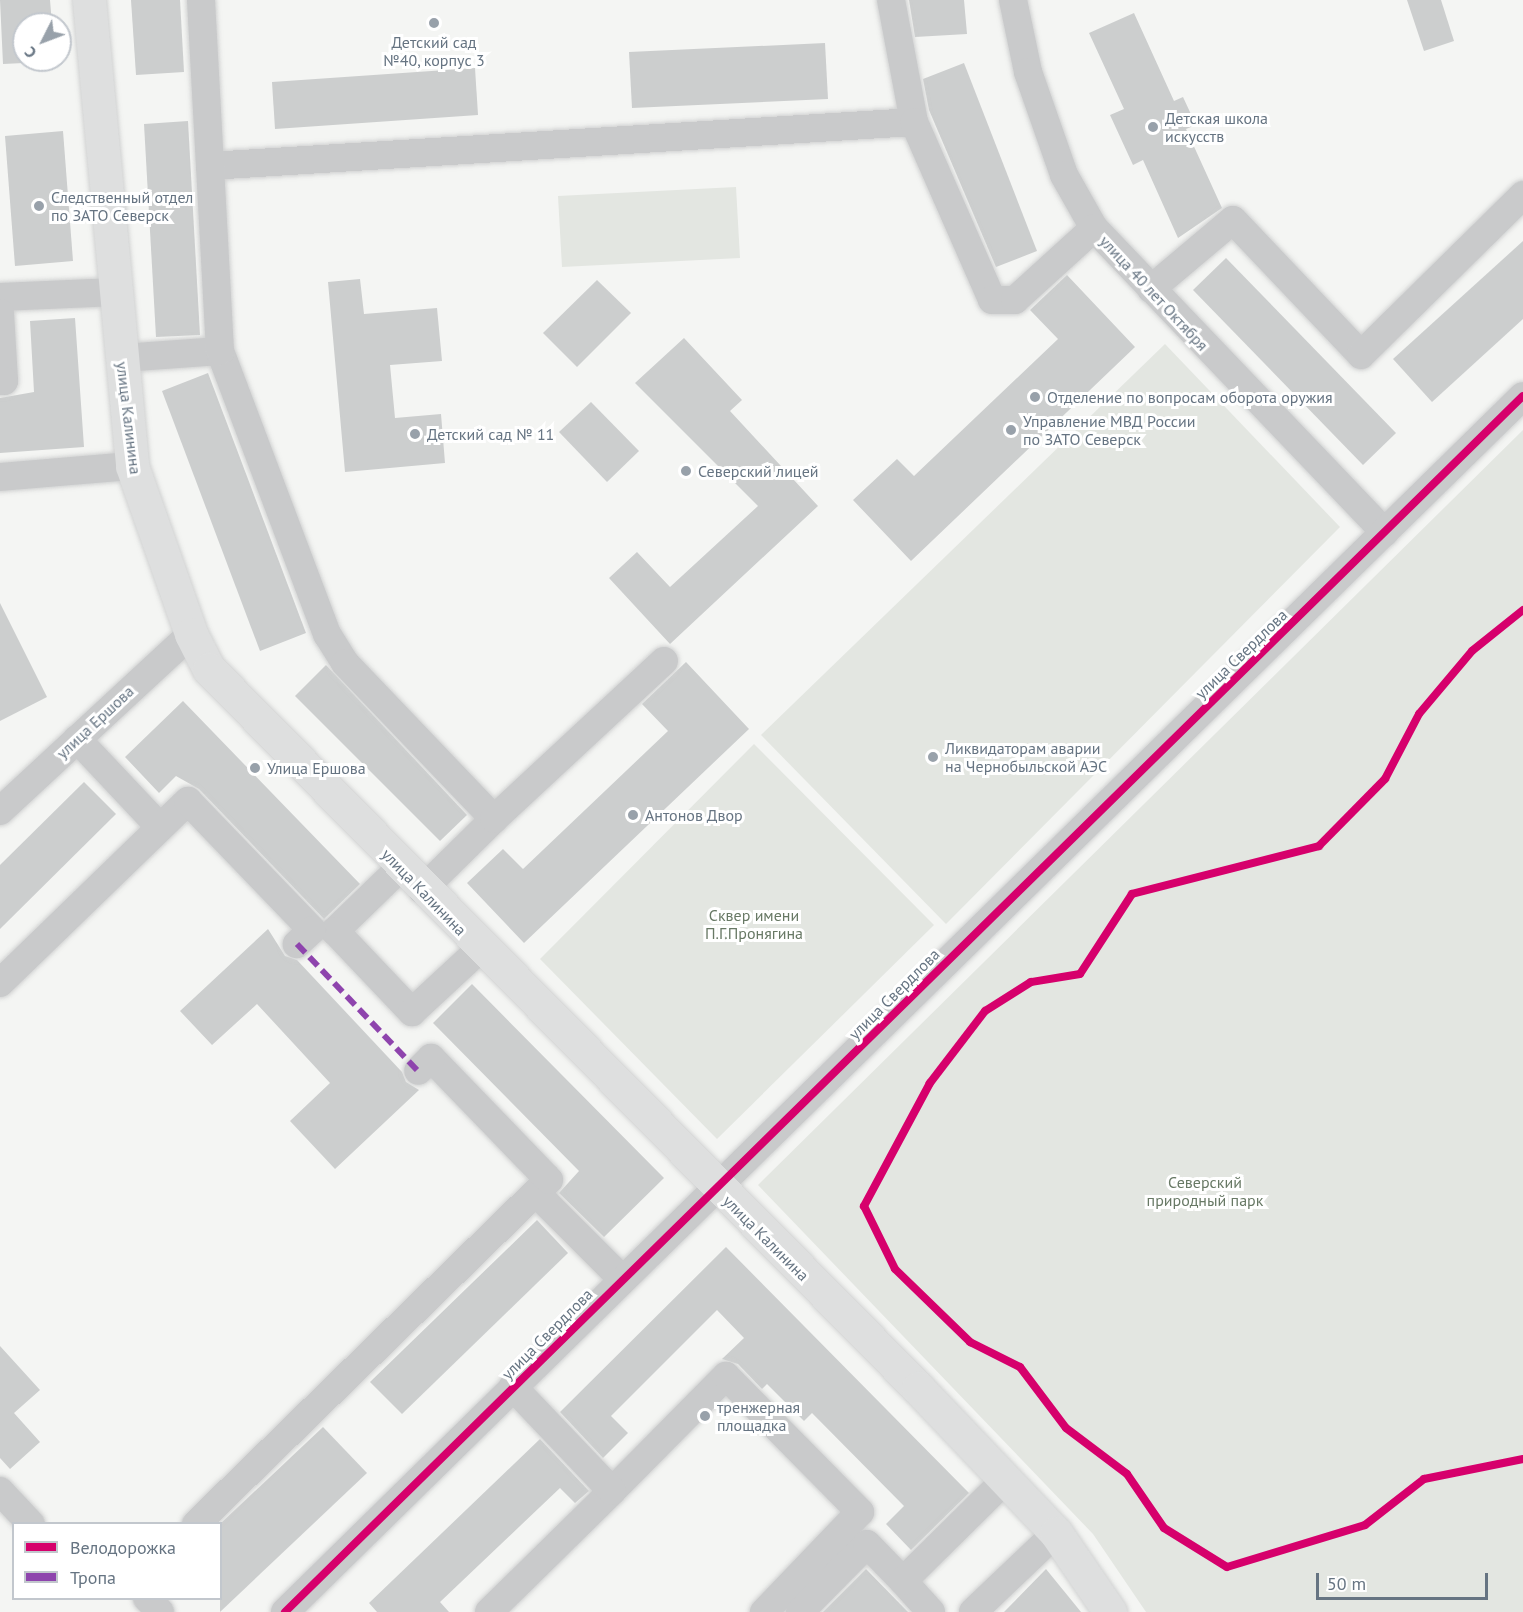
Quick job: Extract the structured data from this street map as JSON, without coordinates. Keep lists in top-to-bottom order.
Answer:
{
  "streets": {
    "main road": ["улица Калинина"],
    "street": ["улица 40 лет Октября", "улица Свердлова", "улица Ершова"]
  },
  "crossings": [
    ["улица 40 лет Октября", "улица Свердлова"],
    ["улица Калинина", "улица Свердлова"],
    ["улица Калинина", "улица Ершова"]
  ],
  "parks": ["Сквер имени П.Г.Пронягина", "Северский природный парк"],
  "places": [
    "Детский сад №40, корпус 3",
    "Детская школа искусств",
    "Следственный отдел по ЗАТО Северск",
    "Отделение по вопросам оборота оружия",
    "Управление МВД России по ЗАТО Северск",
    "Детский сад № 11",
    "Северский лицей",
    "Ликвидаторам аварии на Чернобыльской АЭС",
    "Улица Ершова",
    "Антонов Двор",
    "тренжерная площадка"
  ],
  "legend": ["Велодорожка", "Тропа"],
  "scale_bar": "50 m",
  "north": "bottom left"
}
